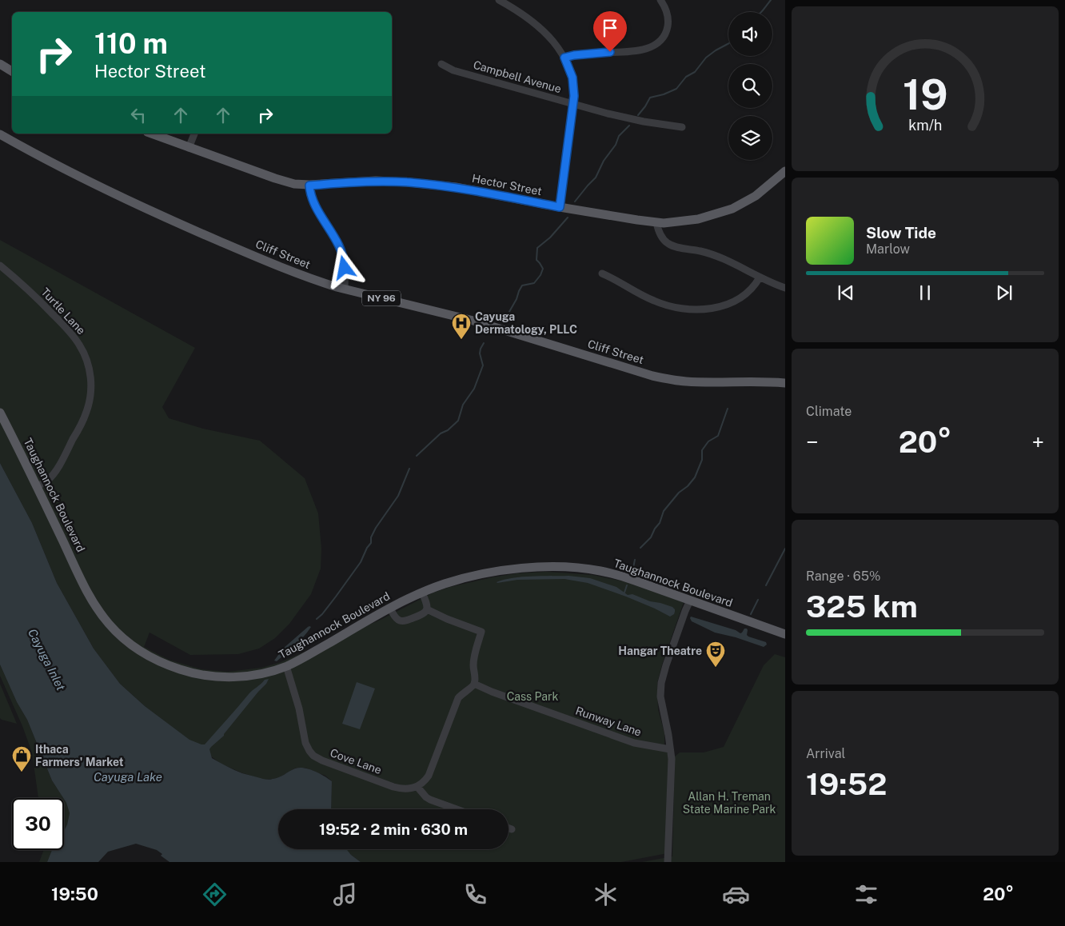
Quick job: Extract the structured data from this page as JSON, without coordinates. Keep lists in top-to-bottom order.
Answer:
{
  "streets": {
    "main road": [
      "Hector Street",
      "Cliff Street",
      "NY 96",
      "Taughannock Boulevard"
    ],
    "street": [
      "Campbell Avenue",
      "Turtle Lane",
      "Runway Lane",
      "Cove Lane"
    ]
  },
  "crossings": [
    ["Turtle Lane", "Taughannock Boulevard"],
    ["Taughannock Boulevard", "Cove Lane"]
  ],
  "water": ["Cayuga Inlet", "Cayuga Lake"],
  "parks": ["Cass Park", "Allan H. Treman State Marine Park"],
  "places": {
    "hospital": ["Cayuga Dermatology, PLLC"],
    "theatre": ["Hangar Theatre"],
    "shop": ["Ithaca Farmers' Market"]
  },
  "page": {
    "turn": ["110 m", "Hector Street"],
    "song": ["Slow Tide", "Marlow"],
    "tile": [
      "Climate",
      ["Range · 65%", "325 km"],
      ["Arrival", "19:52"]
    ],
    "heat": ["−", "20°", "+"],
    "limit": "30",
    "trip": "19:52 · 2 min · 630 m",
    "tabs": ["19:50", "20°"],
    "gauge": ["19", "km/h"]
  }
}
